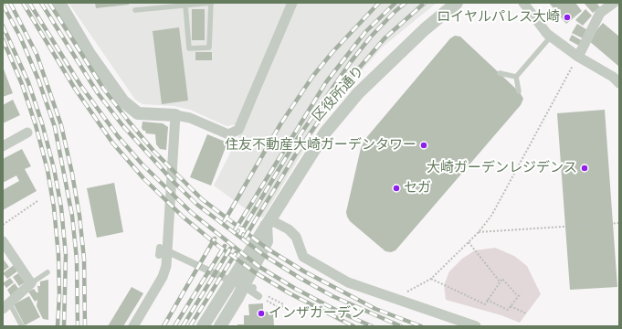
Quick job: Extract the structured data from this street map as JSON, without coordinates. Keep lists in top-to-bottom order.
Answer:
{
  "streets": {
    "street": ["区役所通り"]
  },
  "places": [
    "ロイヤルパレス大崎",
    "住友不動産大崎ガーデンタワー",
    "大崎ガーデンレジデンス",
    "セガ",
    "インザガーデン"
  ]
}
